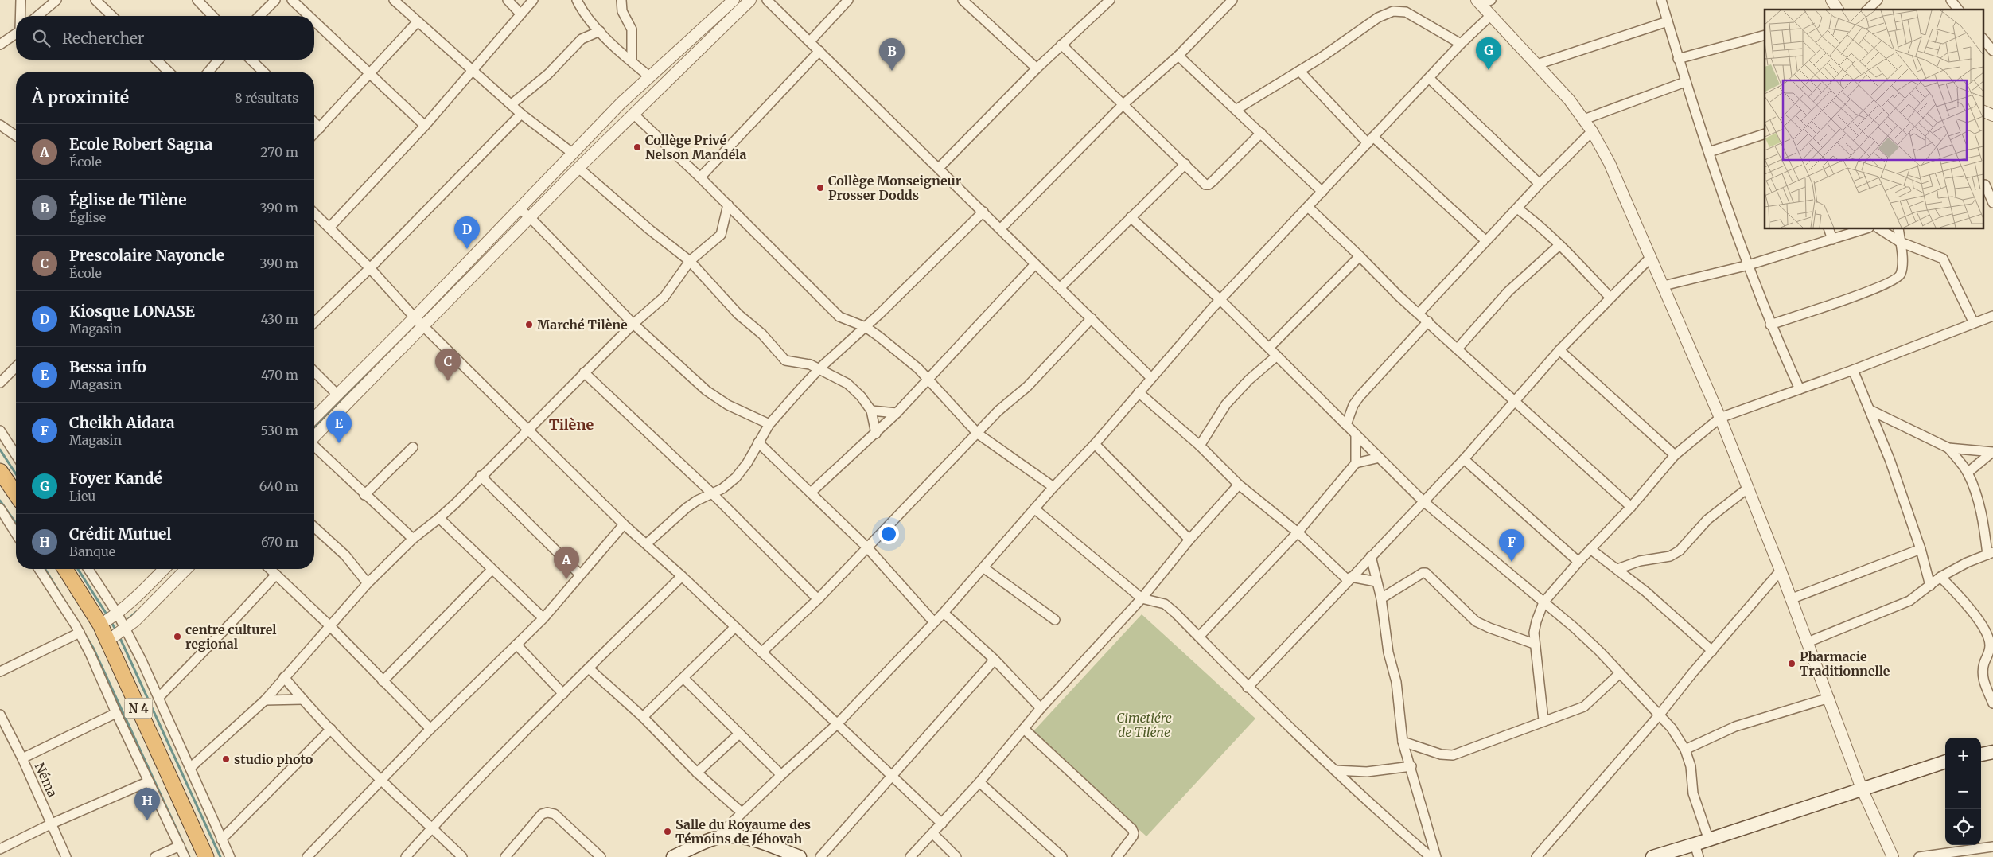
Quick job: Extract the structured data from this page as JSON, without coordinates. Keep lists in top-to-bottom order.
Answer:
{
  "streets": {
    "highway": ["N 4"],
    "street": ["Néma"]
  },
  "districts": ["Tilène"],
  "parks": ["Cimetiére de Tiléne"],
  "places": [
    "Collège Privé Nelson Mandéla",
    "Collège Monseigneur Prosser Dodds",
    "Marché Tilène",
    "centre culturel regional",
    "Pharmacie Traditionnelle",
    "studio photo",
    "Salle du Royaume des Témoins de Jéhovah"
  ],
  "page": {
    "search": "Rechercher",
    "pins": [
      "G",
      "B",
      "D",
      "C",
      "E",
      "F",
      "A",
      "H"
    ],
    "heading": ["À proximité", "8 résultats"],
    "list": [
      {
        "mark": "A",
        "name": "Ecole Robert Sagna",
        "note": "École",
        "value": "270 m"
      },
      {
        "mark": "B",
        "name": "Église de Tilène",
        "note": "Église",
        "value": "390 m"
      },
      {
        "mark": "C",
        "name": "Prescolaire Nayoncle",
        "note": "École",
        "value": "390 m"
      },
      {
        "mark": "D",
        "name": "Kiosque LONASE",
        "note": "Magasin",
        "value": "430 m"
      },
      {
        "mark": "E",
        "name": "Bessa info",
        "note": "Magasin",
        "value": "470 m"
      },
      {
        "mark": "F",
        "name": "Cheikh Aidara",
        "note": "Magasin",
        "value": "530 m"
      },
      {
        "mark": "G",
        "name": "Foyer Kandé",
        "note": "Lieu",
        "value": "640 m"
      },
      {
        "mark": "H",
        "name": "Crédit Mutuel",
        "note": "Banque",
        "value": "670 m"
      }
    ],
    "map_buttons": ["+", "−"]
  }
}
